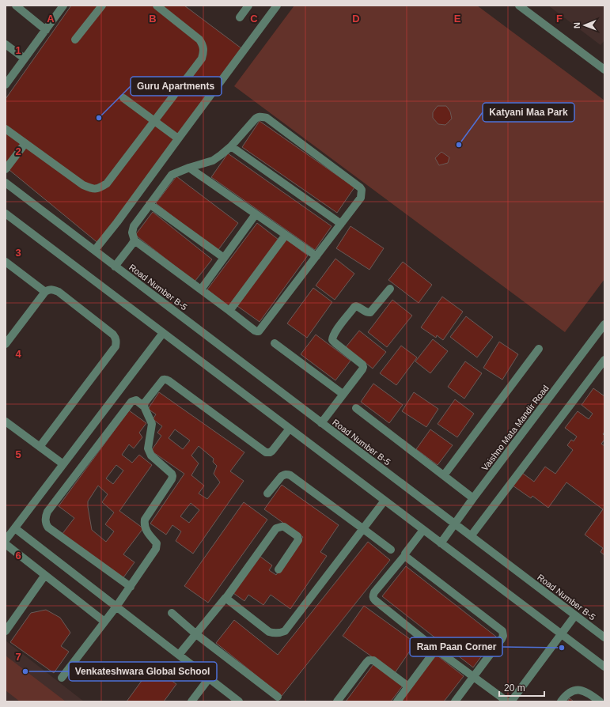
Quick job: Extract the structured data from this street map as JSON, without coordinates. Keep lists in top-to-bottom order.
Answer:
{
  "streets": {
    "street": ["Road Number B-5", "Vaishno Mata Mandir Road"]
  },
  "crossings": [
    ["Road Number B-5", "Vaishno Mata Mandir Road"]
  ],
  "places": [
    "Guru Apartments",
    "Katyani Maa Park",
    "Ram Paan Corner",
    "Venkateshwara Global School"
  ],
  "scale_bar": "20 m",
  "north": "left",
  "grid": {
    "columns": [
      "A",
      "B",
      "C",
      "D",
      "E",
      "F"
    ],
    "rows": [
      "1",
      "2",
      "3",
      "4",
      "5",
      "6",
      "7"
    ]
  }
}
